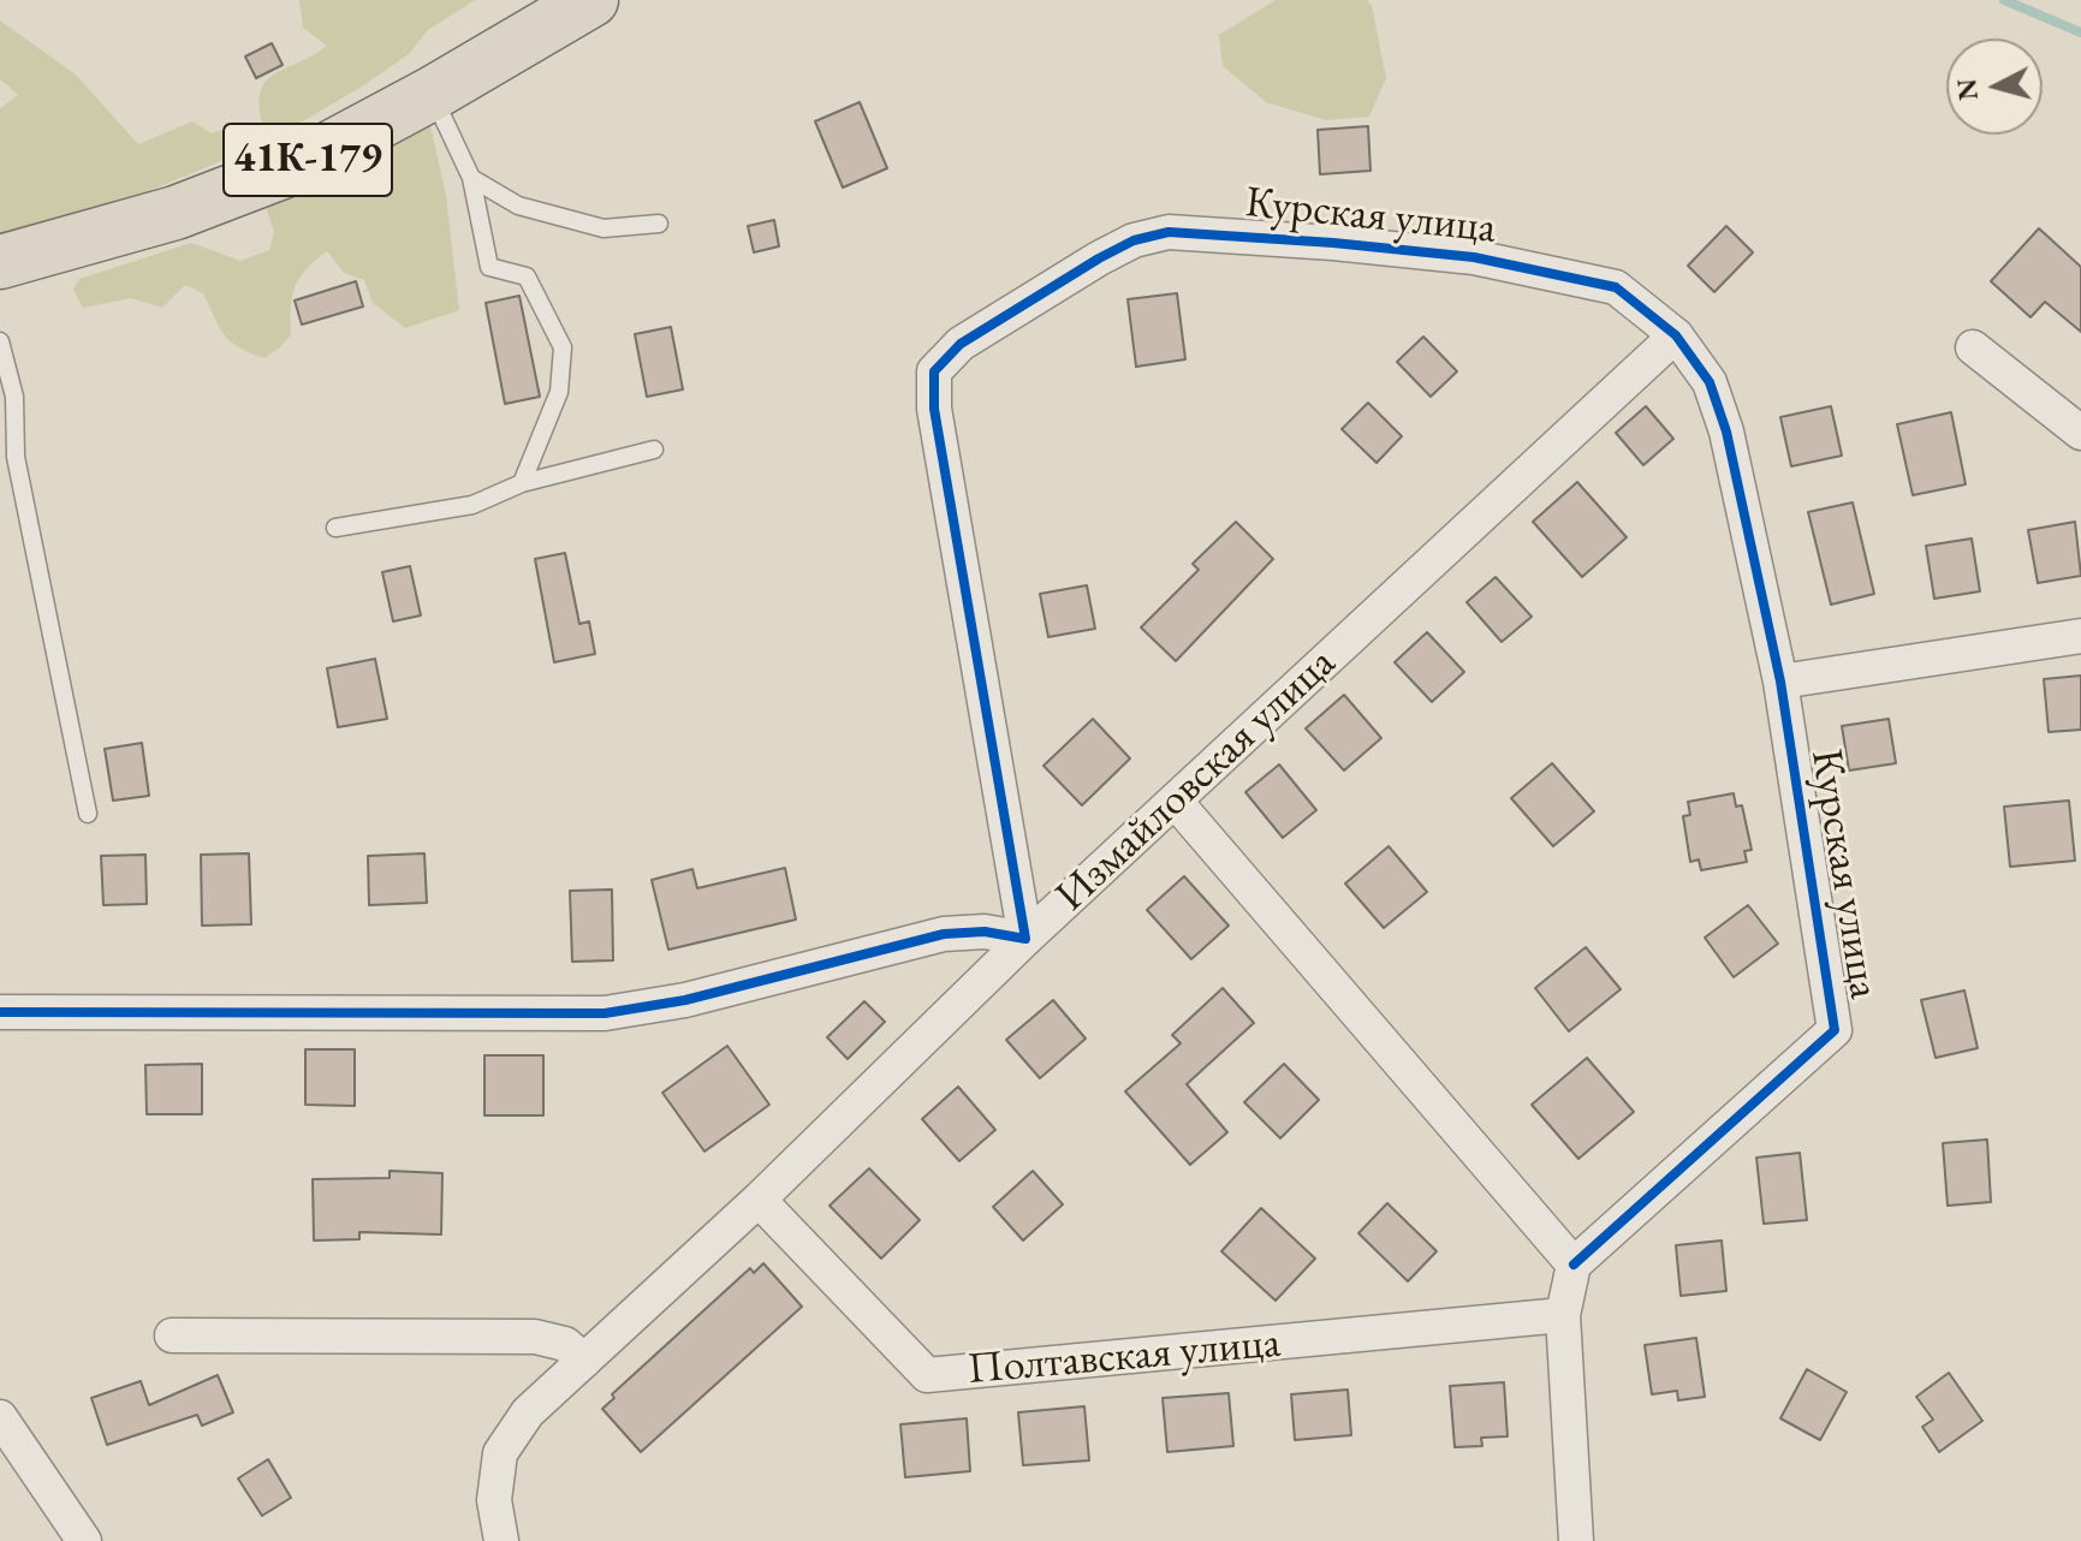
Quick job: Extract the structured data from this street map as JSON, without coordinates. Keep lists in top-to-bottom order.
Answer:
{
  "streets": {
    "main road": ["41К-179"],
    "street": ["Курская улица", "Измайловская улица", "Полтавская улица"]
  },
  "crossings": [
    ["Курская улица", "Измайловская улица"],
    ["Измайловская улица", "Полтавская улица"]
  ],
  "north": "left"
}
